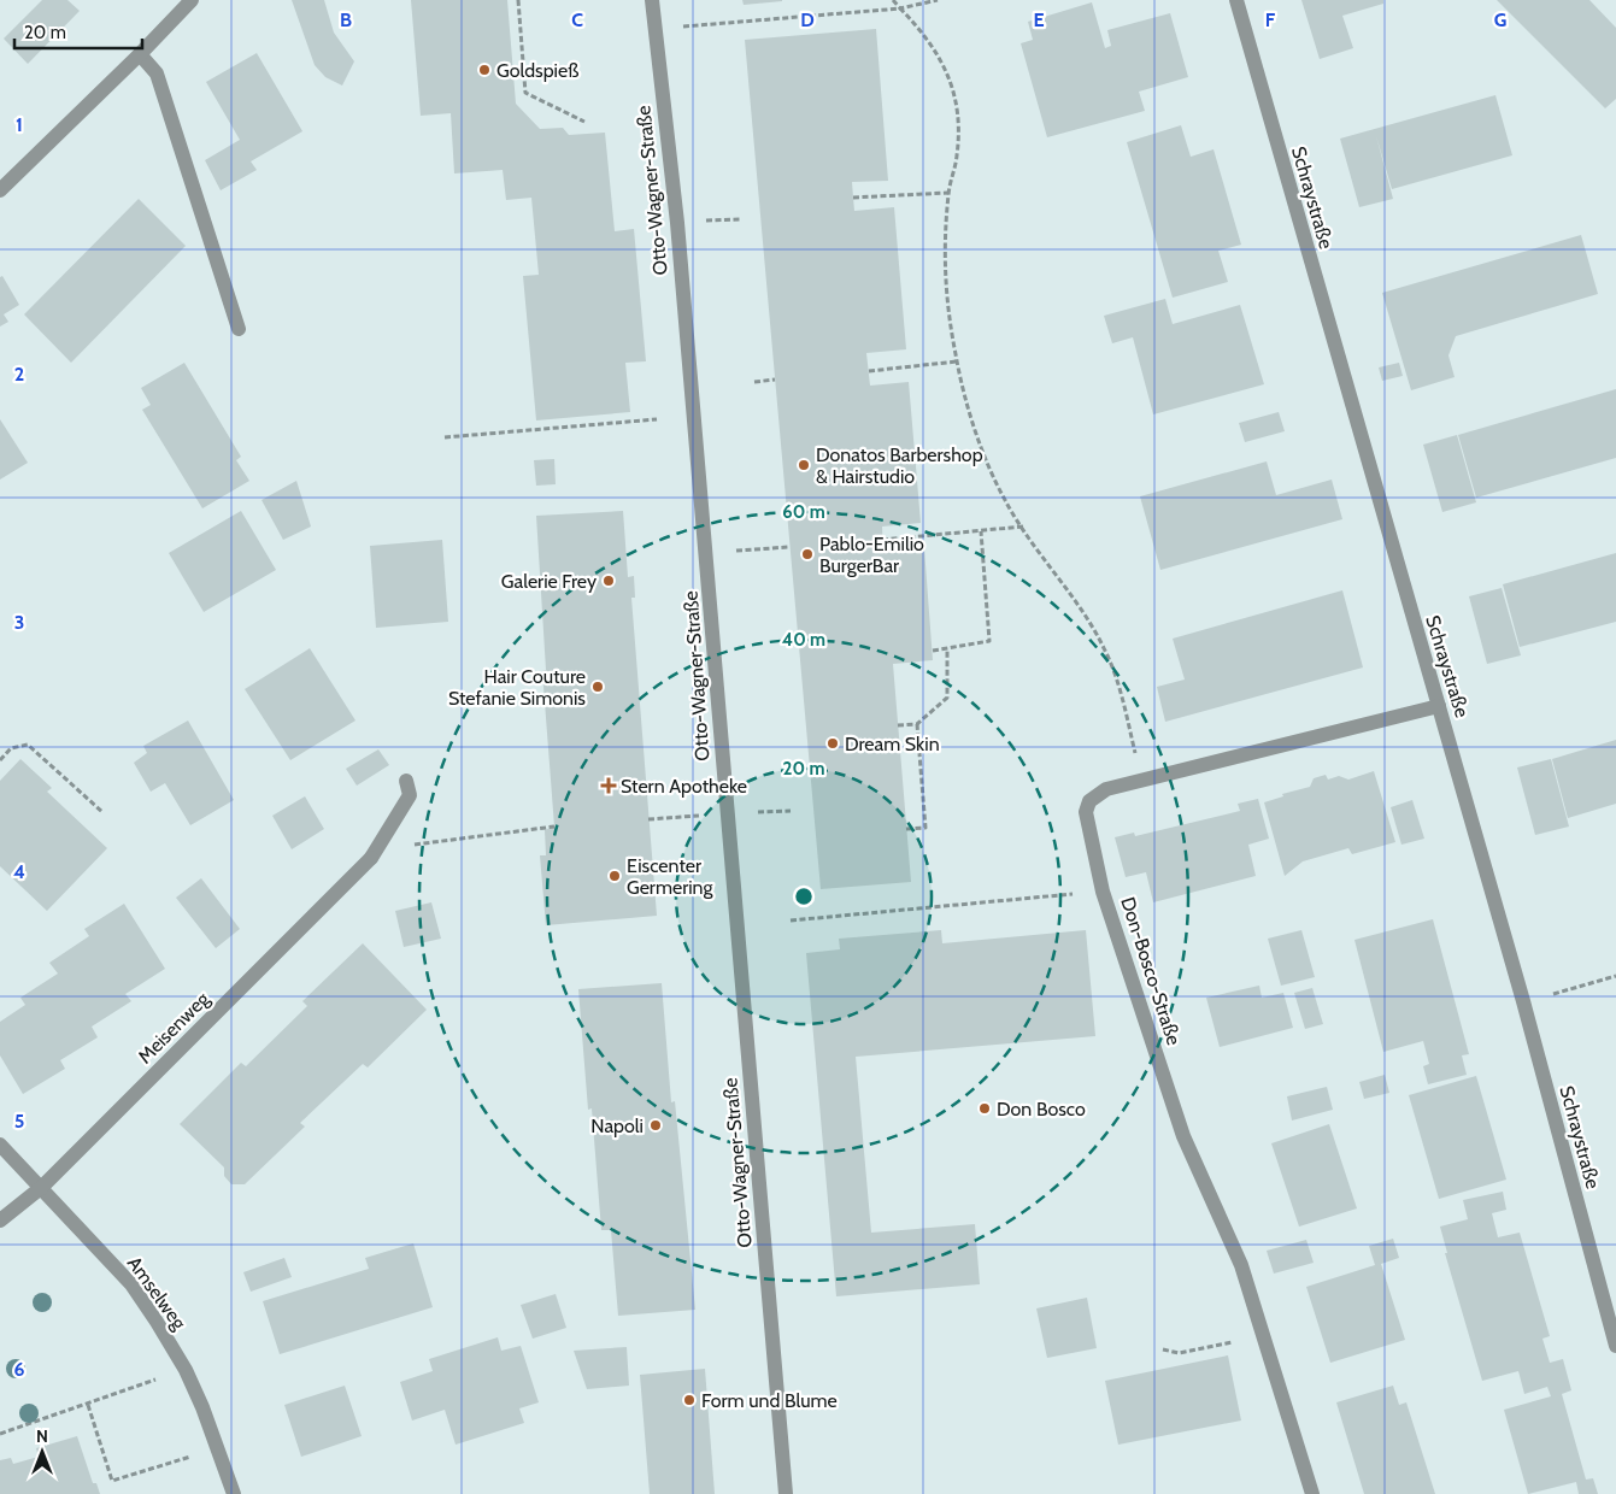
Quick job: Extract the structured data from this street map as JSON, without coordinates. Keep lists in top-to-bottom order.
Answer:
{
  "streets": {
    "street": [
      "Otto-Wagner-Straße",
      "Schraystraße",
      "Don-Bosco-Straße",
      "Meisenweg",
      "Amselweg"
    ]
  },
  "crossings": [
    ["Schraystraße", "Don-Bosco-Straße"],
    ["Meisenweg", "Amselweg"]
  ],
  "places": {
    "other": [
      "Goldspieß",
      "Donatos Barbershop & Hairstudio",
      "Pablo-Emilio BurgerBar",
      "Galerie Frey",
      "Hair Couture Stefanie Simonis",
      "Dream Skin",
      "Eiscenter Germering",
      "Don Bosco",
      "Napoli",
      "Form und Blume"
    ],
    "health": ["Stern Apotheke"]
  },
  "scale_bar": "20 m",
  "north": "top",
  "grid": {
    "columns": [
      "B",
      "C",
      "D",
      "E",
      "F",
      "G"
    ],
    "rows": [
      "1",
      "2",
      "3",
      "4",
      "5",
      "6"
    ]
  },
  "rings": ["60 m", "40 m", "20 m"]
}
